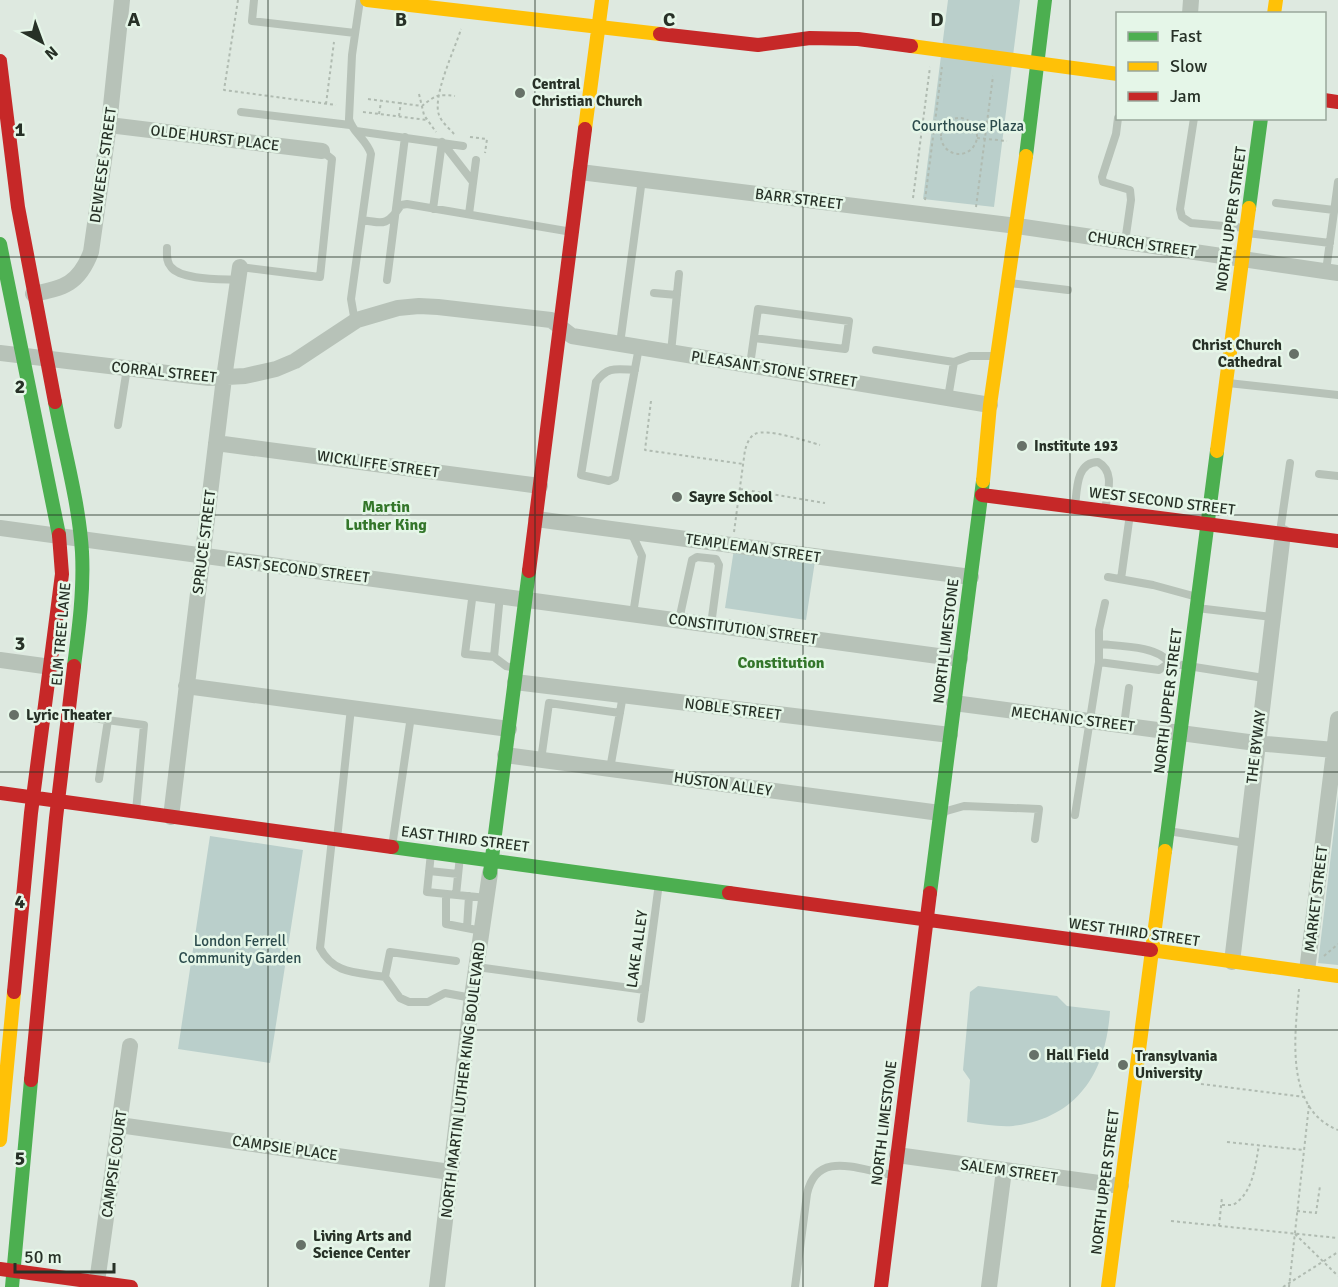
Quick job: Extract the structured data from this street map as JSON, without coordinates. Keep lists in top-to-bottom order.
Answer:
{
  "streets": {
    "street": [
      "OLDE HURST PLACE",
      "DEWEESE STREET",
      "BARR STREET",
      "NORTH UPPER STREET",
      "CHURCH STREET",
      "PLEASANT STONE STREET",
      "CORRAL STREET",
      "WICKLIFFE STREET",
      "WEST SECOND STREET",
      "SPRUCE STREET",
      "TEMPLEMAN STREET",
      "EAST SECOND STREET",
      "CONSTITUTION STREET",
      "ELM TREE LANE",
      "NORTH LIMESTONE",
      "NOBLE STREET",
      "MECHANIC STREET",
      "THE BYWAY",
      "HUSTON ALLEY",
      "EAST THIRD STREET",
      "MARKET STREET",
      "WEST THIRD STREET",
      "NORTH MARTIN LUTHER KING BOULEVARD",
      "CAMPSIE PLACE",
      "CAMPSIE COURT",
      "SALEM STREET"
    ],
    "lane": ["LAKE ALLEY"]
  },
  "crossings": [
    ["OLDE HURST PLACE", "DEWEESE STREET"],
    ["DEWEESE STREET", "ELM TREE LANE"],
    ["BARR STREET", "CHURCH STREET"],
    ["BARR STREET", "NORTH LIMESTONE"],
    ["NORTH UPPER STREET", "CHURCH STREET"],
    ["NORTH UPPER STREET", "WEST SECOND STREET"],
    ["NORTH UPPER STREET", "MECHANIC STREET"],
    ["NORTH UPPER STREET", "WEST THIRD STREET"],
    ["NORTH UPPER STREET", "SALEM STREET"],
    ["CHURCH STREET", "NORTH LIMESTONE"],
    ["PLEASANT STONE STREET", "CORRAL STREET"],
    ["PLEASANT STONE STREET", "NORTH LIMESTONE"],
    ["CORRAL STREET", "SPRUCE STREET"],
    ["CORRAL STREET", "ELM TREE LANE"],
    ["WICKLIFFE STREET", "SPRUCE STREET"],
    ["WEST SECOND STREET", "NORTH LIMESTONE"],
    ["WEST SECOND STREET", "THE BYWAY"],
    ["SPRUCE STREET", "EAST SECOND STREET"],
    ["SPRUCE STREET", "EAST THIRD STREET"],
    ["TEMPLEMAN STREET", "NORTH LIMESTONE"],
    ["EAST SECOND STREET", "CONSTITUTION STREET"],
    ["EAST SECOND STREET", "ELM TREE LANE"],
    ["CONSTITUTION STREET", "NORTH LIMESTONE"],
    ["ELM TREE LANE", "EAST THIRD STREET"],
    ["NORTH LIMESTONE", "NOBLE STREET"],
    ["NORTH LIMESTONE", "MECHANIC STREET"],
    ["NORTH LIMESTONE", "HUSTON ALLEY"],
    ["NORTH LIMESTONE", "EAST THIRD STREET"],
    ["NORTH LIMESTONE", "WEST THIRD STREET"],
    ["NORTH LIMESTONE", "SALEM STREET"],
    ["MECHANIC STREET", "THE BYWAY"],
    ["MECHANIC STREET", "MARKET STREET"],
    ["THE BYWAY", "WEST THIRD STREET"],
    ["EAST THIRD STREET", "WEST THIRD STREET"],
    ["EAST THIRD STREET", "LAKE ALLEY"],
    ["EAST THIRD STREET", "NORTH MARTIN LUTHER KING BOULEVARD"],
    ["MARKET STREET", "WEST THIRD STREET"],
    ["NORTH MARTIN LUTHER KING BOULEVARD", "CAMPSIE PLACE"],
    ["CAMPSIE PLACE", "CAMPSIE COURT"]
  ],
  "districts": ["Martin Luther King", "Constitution"],
  "parks": ["Courthouse Plaza", "London Ferrell Community Garden"],
  "places": [
    "Central Christian Church",
    "Christ Church Cathedral",
    "Institute 193",
    "Sayre School",
    "Lyric Theater",
    "Hall Field",
    "Transylvania University",
    "Living Arts and Science Center"
  ],
  "legend": ["Fast", "Slow", "Jam"],
  "scale_bar": "50 m",
  "north": "bottom right",
  "grid": {
    "columns": [
      "A",
      "B",
      "C",
      "D"
    ],
    "rows": [
      "1",
      "2",
      "3",
      "4",
      "5"
    ]
  }
}
